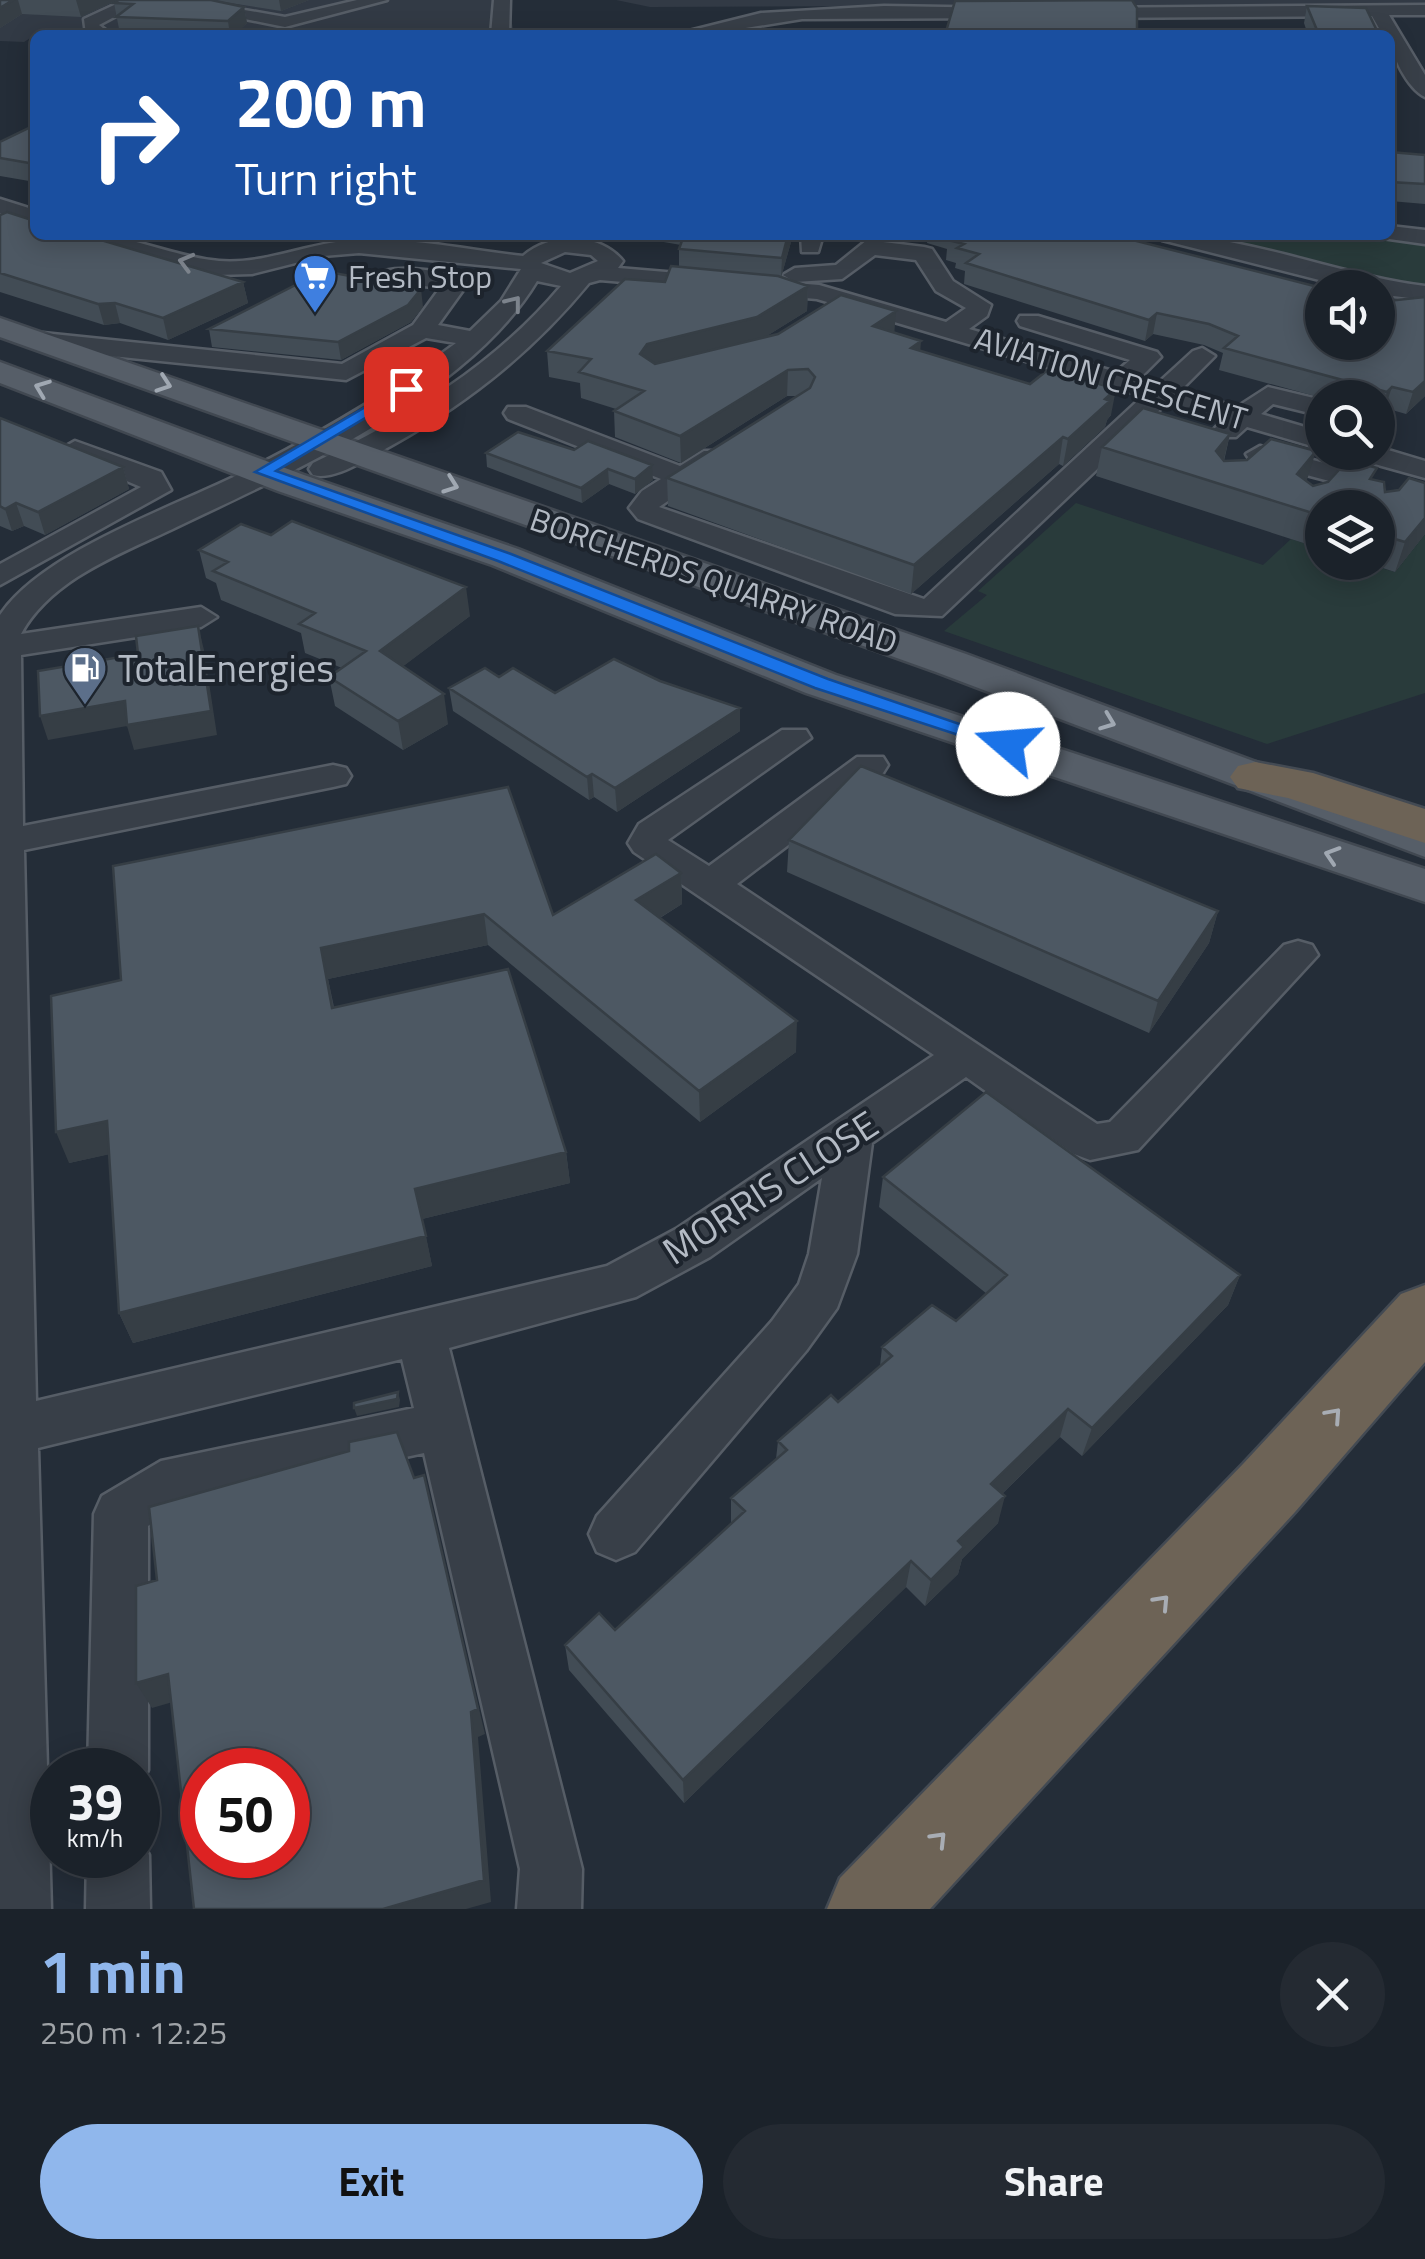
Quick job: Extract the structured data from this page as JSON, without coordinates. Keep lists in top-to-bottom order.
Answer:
{
  "streets": {
    "main road": ["BORCHERDS QUARRY ROAD"],
    "street": ["AVIATION CRESCENT", "MORRIS CLOSE"]
  },
  "places": {
    "supermarket": ["Fresh Stop"],
    "fuel station": ["TotalEnergies"]
  },
  "page": {
    "turn": ["200 m", "Turn right"],
    "speed": "39 km/h",
    "limit": "50",
    "heading": ["1 min", "250 m · 12:25"],
    "buttons": ["Exit", "Share"]
  }
}
